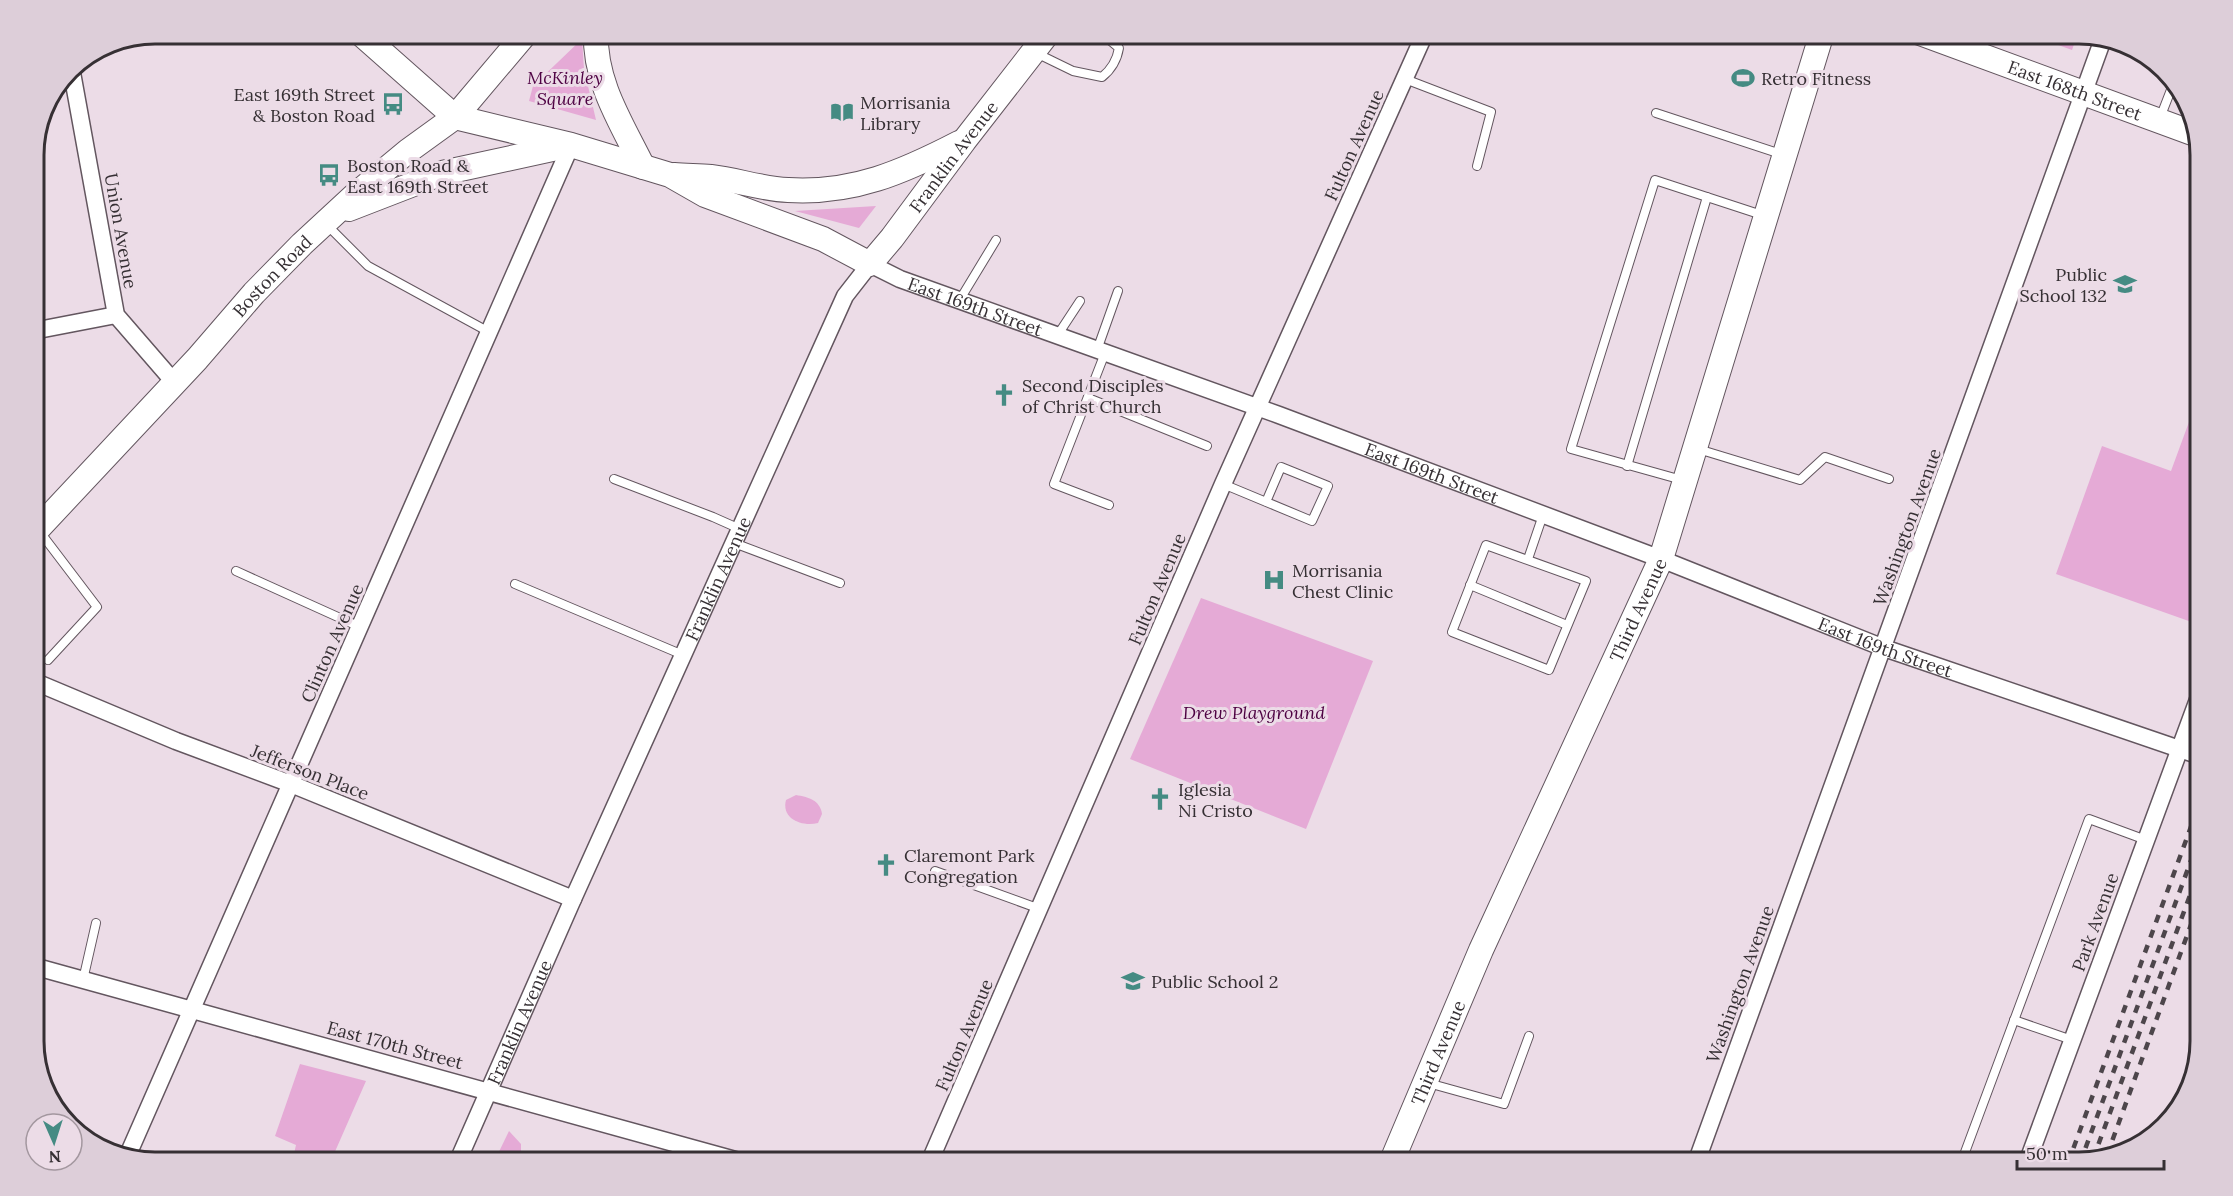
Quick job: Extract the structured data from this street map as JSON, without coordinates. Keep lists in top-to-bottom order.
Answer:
{
  "streets": {
    "main road": [
      "East 168th Street",
      "Franklin Avenue",
      "Boston Road",
      "East 169th Street",
      "Third Avenue"
    ],
    "street": [
      "Fulton Avenue",
      "Union Avenue",
      "Washington Avenue",
      "Clinton Avenue",
      "Jefferson Place",
      "Park Avenue",
      "East 170th Street"
    ]
  },
  "crossings": [
    ["East 168th Street", "Washington Avenue"],
    ["Fulton Avenue", "East 169th Street"],
    ["Franklin Avenue", "East 169th Street"],
    ["Franklin Avenue", "Jefferson Place"],
    ["Franklin Avenue", "East 170th Street"],
    ["Union Avenue", "Boston Road"],
    ["Boston Road", "East 169th Street"],
    ["East 169th Street", "Washington Avenue"],
    ["East 169th Street", "Third Avenue"],
    ["East 169th Street", "Clinton Avenue"],
    ["East 169th Street", "Park Avenue"],
    ["Clinton Avenue", "Jefferson Place"],
    ["Clinton Avenue", "East 170th Street"]
  ],
  "parks": ["McKinley Square", "Drew Playground"],
  "places": {
    "sports": ["Retro Fitness"],
    "bus stop": ["East 169th Street & Boston Road", "Boston Road & East 169th Street"],
    "library": ["Morrisania Library"],
    "school or university": ["Public School 132", "Public School 2"],
    "church": ["Second Disciples of Christ Church", "Iglesia Ni Cristo", "Claremont Park Congregation"],
    "hospital": ["Morrisania Chest Clinic"]
  },
  "scale_bar": "50 m",
  "north": "bottom"
}
